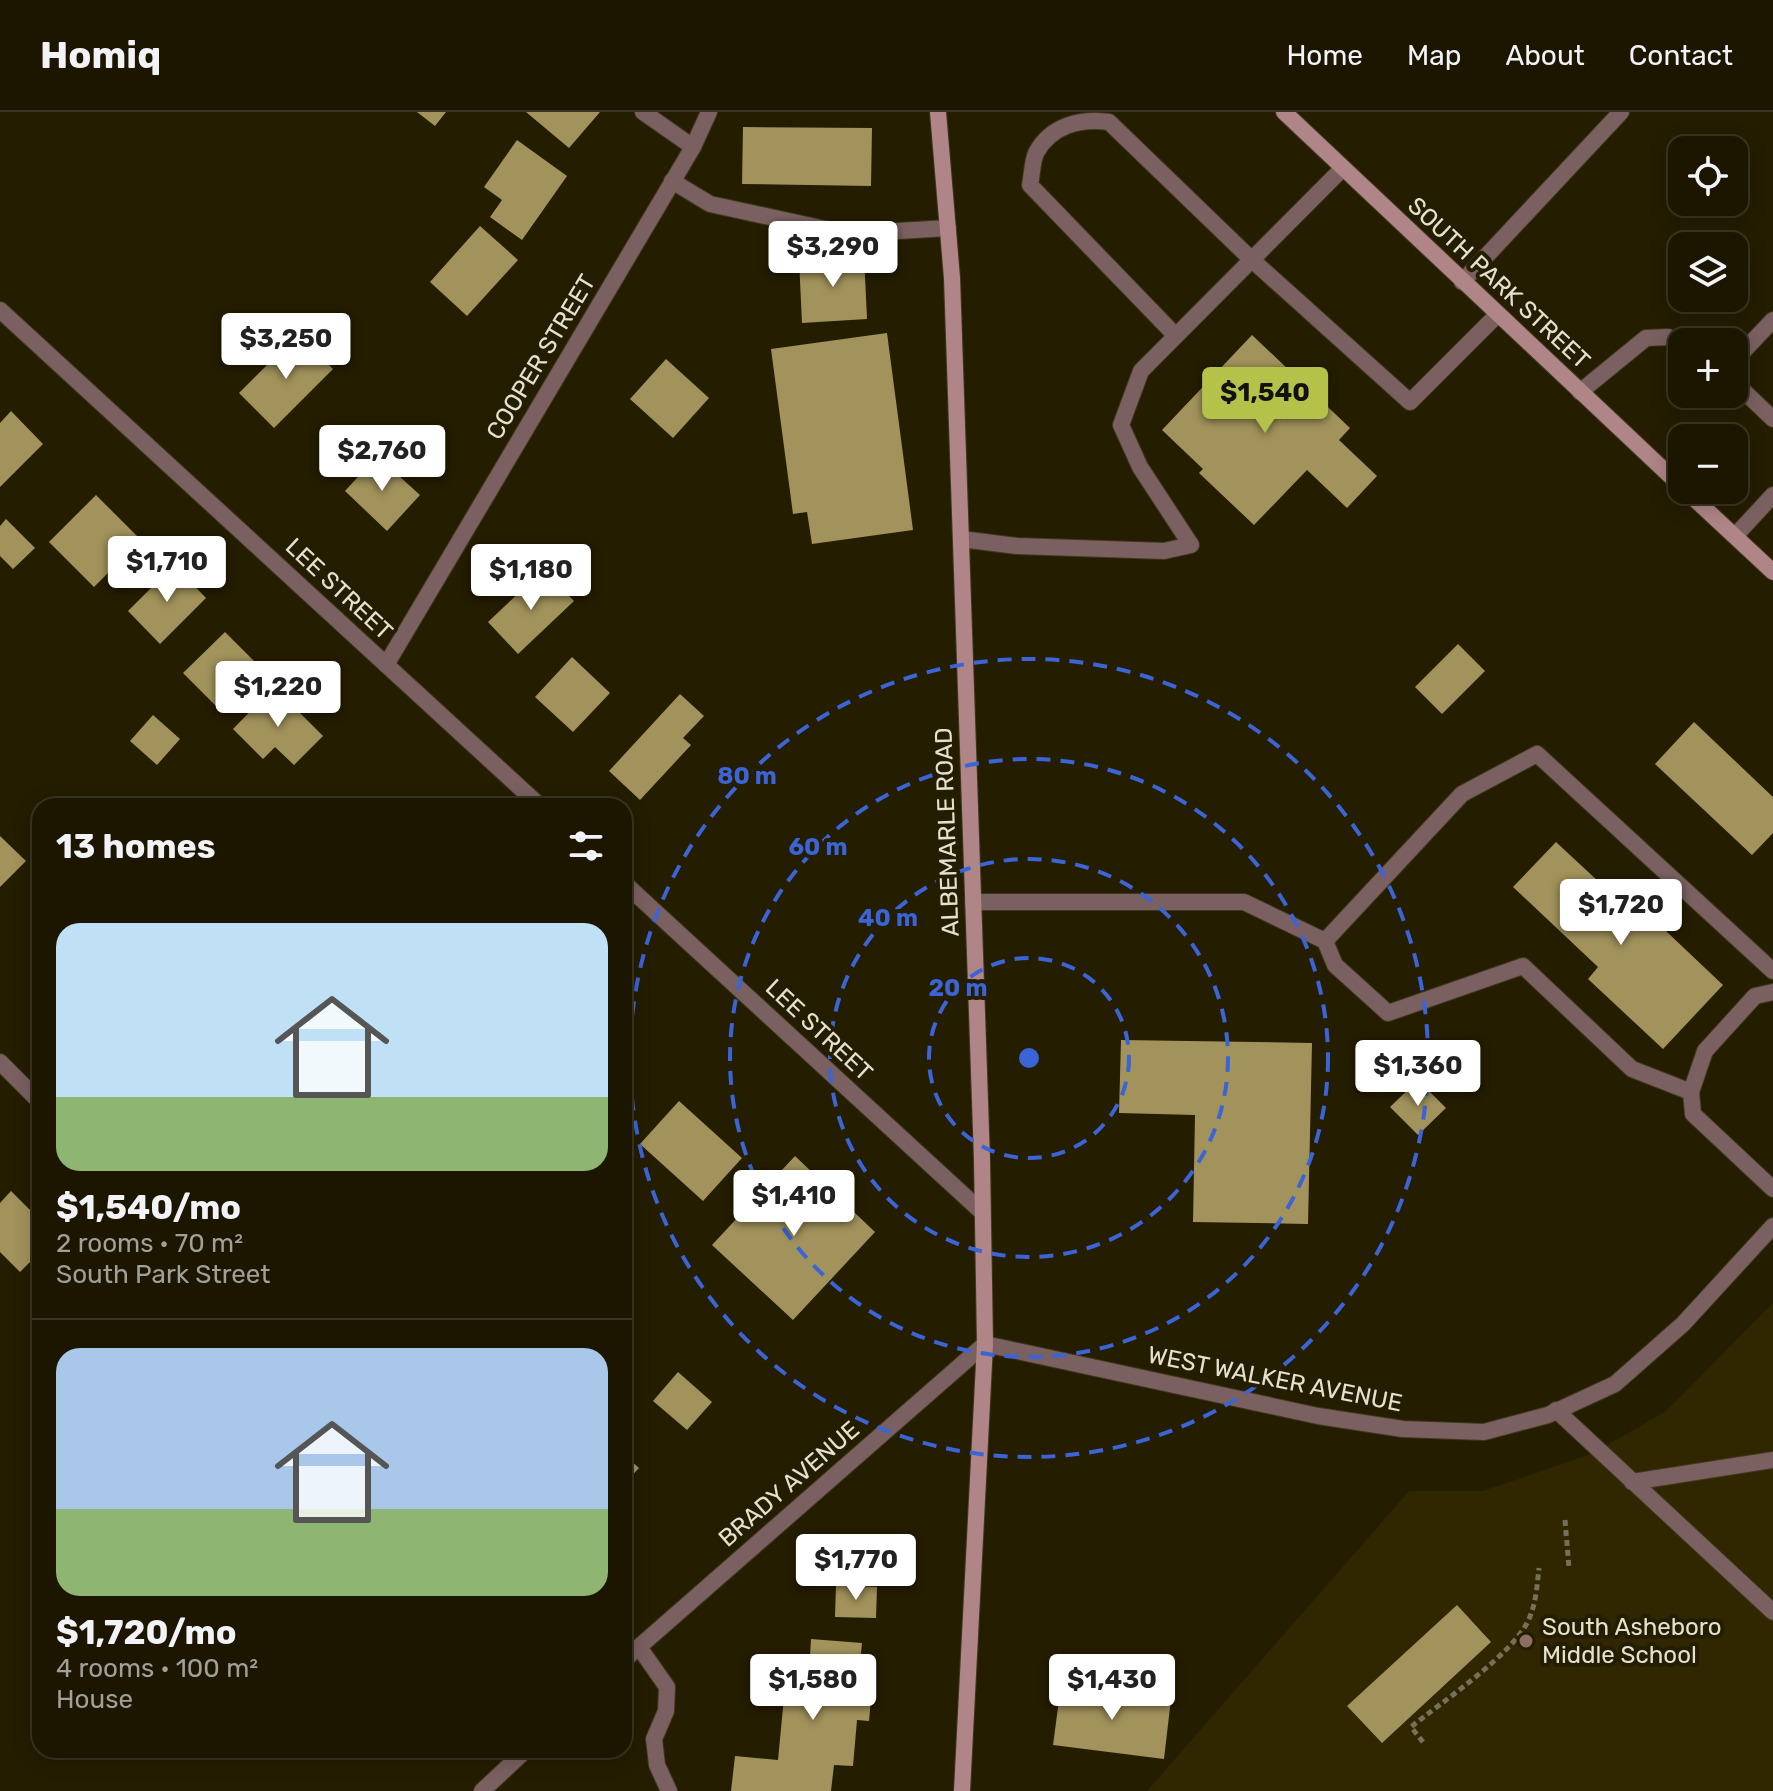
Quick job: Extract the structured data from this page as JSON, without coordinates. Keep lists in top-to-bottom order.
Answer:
{
  "streets": {
    "main road": ["SOUTH PARK STREET", "ALBEMARLE ROAD"],
    "street": [
      "COOPER STREET",
      "LEE STREET",
      "WEST WALKER AVENUE",
      "BRADY AVENUE"
    ]
  },
  "crossings": [
    ["COOPER STREET", "LEE STREET"],
    ["LEE STREET", "ALBEMARLE ROAD"],
    ["ALBEMARLE ROAD", "WEST WALKER AVENUE"],
    ["ALBEMARLE ROAD", "BRADY AVENUE"],
    ["WEST WALKER AVENUE", "BRADY AVENUE"]
  ],
  "places": ["South Asheboro Middle School"],
  "page": {
    "header": "Homiq",
    "nav": [
      "Home",
      "Map",
      "About",
      "Contact"
    ],
    "map_buttons": ["+", "−"],
    "price": [
      "$3,290",
      "$3,250",
      "$1,540",
      "$2,760",
      "$1,710",
      "$1,180",
      "$1,220",
      "$1,720",
      "$1,360",
      "$1,410",
      "$1,770",
      "$1,580",
      "$1,430"
    ],
    "heading": "13 homes",
    "list": [
      {
        "name": "$1,540/mo",
        "note": "2 rooms · 70 m² · South Park Street"
      },
      {
        "name": "$1,720/mo",
        "note": "4 rooms · 100 m² · House"
      }
    ]
  },
  "rings": [
    "80 m",
    "60 m",
    "40 m",
    "20 m"
  ]
}
